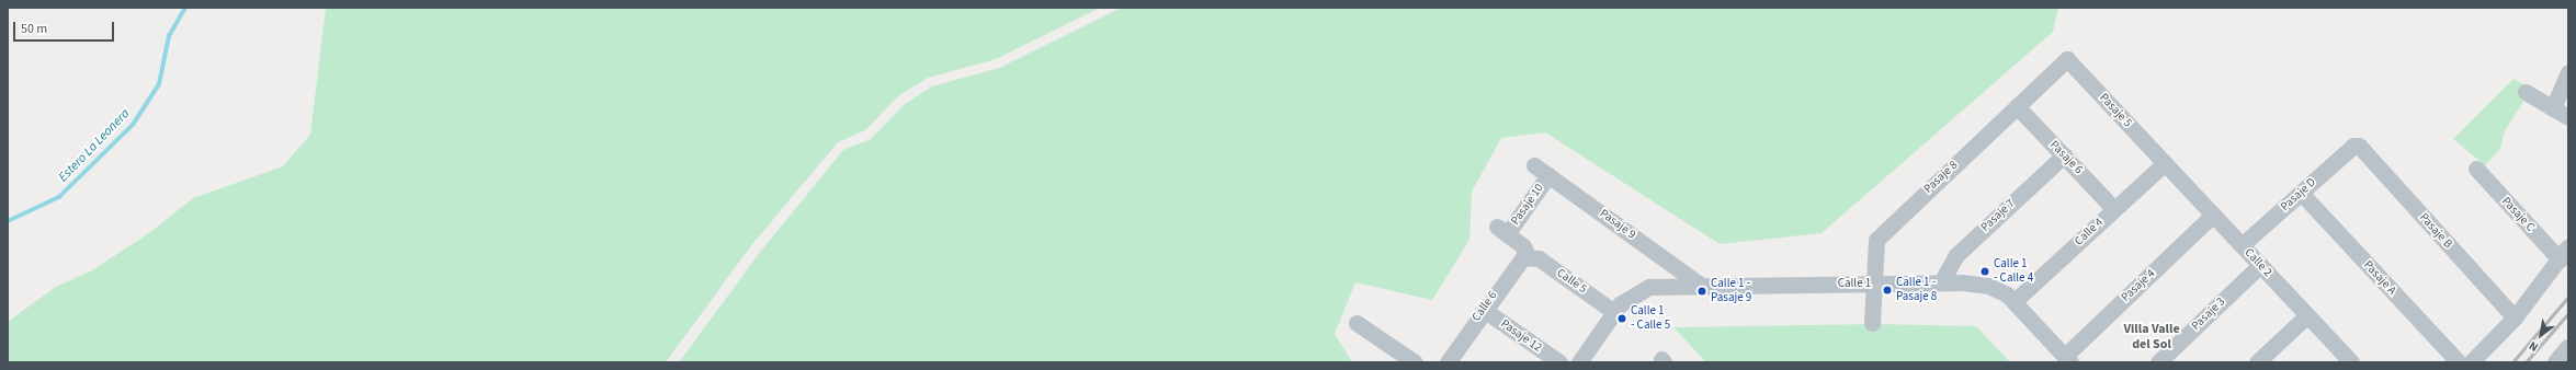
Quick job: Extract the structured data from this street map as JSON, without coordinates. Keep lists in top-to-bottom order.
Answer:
{
  "streets": {
    "street": [
      "Pasaje 5",
      "Pasaje 6",
      "Pasaje 8",
      "Pasaje D",
      "Pasaje 10",
      "Pasaje C",
      "Pasaje 7",
      "Pasaje 9",
      "Pasaje B",
      "Calle 4",
      "Calle 2",
      "Pasaje A",
      "Calle 5",
      "Calle 1",
      "Pasaje 4",
      "Calle 6",
      "Pasaje 3",
      "Pasaje 12"
    ]
  },
  "crossings": [
    ["Pasaje 5", "Pasaje 8"],
    ["Pasaje 5", "Calle 4"],
    ["Pasaje 5", "Calle 2"],
    ["Pasaje 6", "Pasaje 8"],
    ["Pasaje 6", "Pasaje 7"],
    ["Pasaje 6", "Calle 4"],
    ["Pasaje 8", "Calle 1"],
    ["Pasaje D", "Pasaje B"],
    ["Pasaje D", "Calle 2"],
    ["Pasaje D", "Pasaje A"],
    ["Pasaje 10", "Pasaje 9"],
    ["Pasaje 10", "Calle 5"],
    ["Pasaje 10", "Calle 6"],
    ["Pasaje 7", "Calle 1"],
    ["Pasaje 9", "Calle 1"],
    ["Calle 4", "Calle 2"],
    ["Calle 4", "Calle 1"],
    ["Calle 2", "Pasaje 4"],
    ["Calle 2", "Pasaje 3"],
    ["Calle 5", "Calle 1"],
    ["Calle 5", "Calle 6"],
    ["Calle 1", "Pasaje 4"],
    ["Calle 6", "Pasaje 12"]
  ],
  "districts": ["Villa Valle del Sol"],
  "water": ["Estero La Leonera"],
  "places": [
    "Calle 1 - Calle 4",
    "Calle 1 - Pasaje 8",
    "Calle 1 - Pasaje 9",
    "Calle 1 - Calle 5"
  ],
  "scale_bar": "50 m",
  "north": "bottom left"
}
